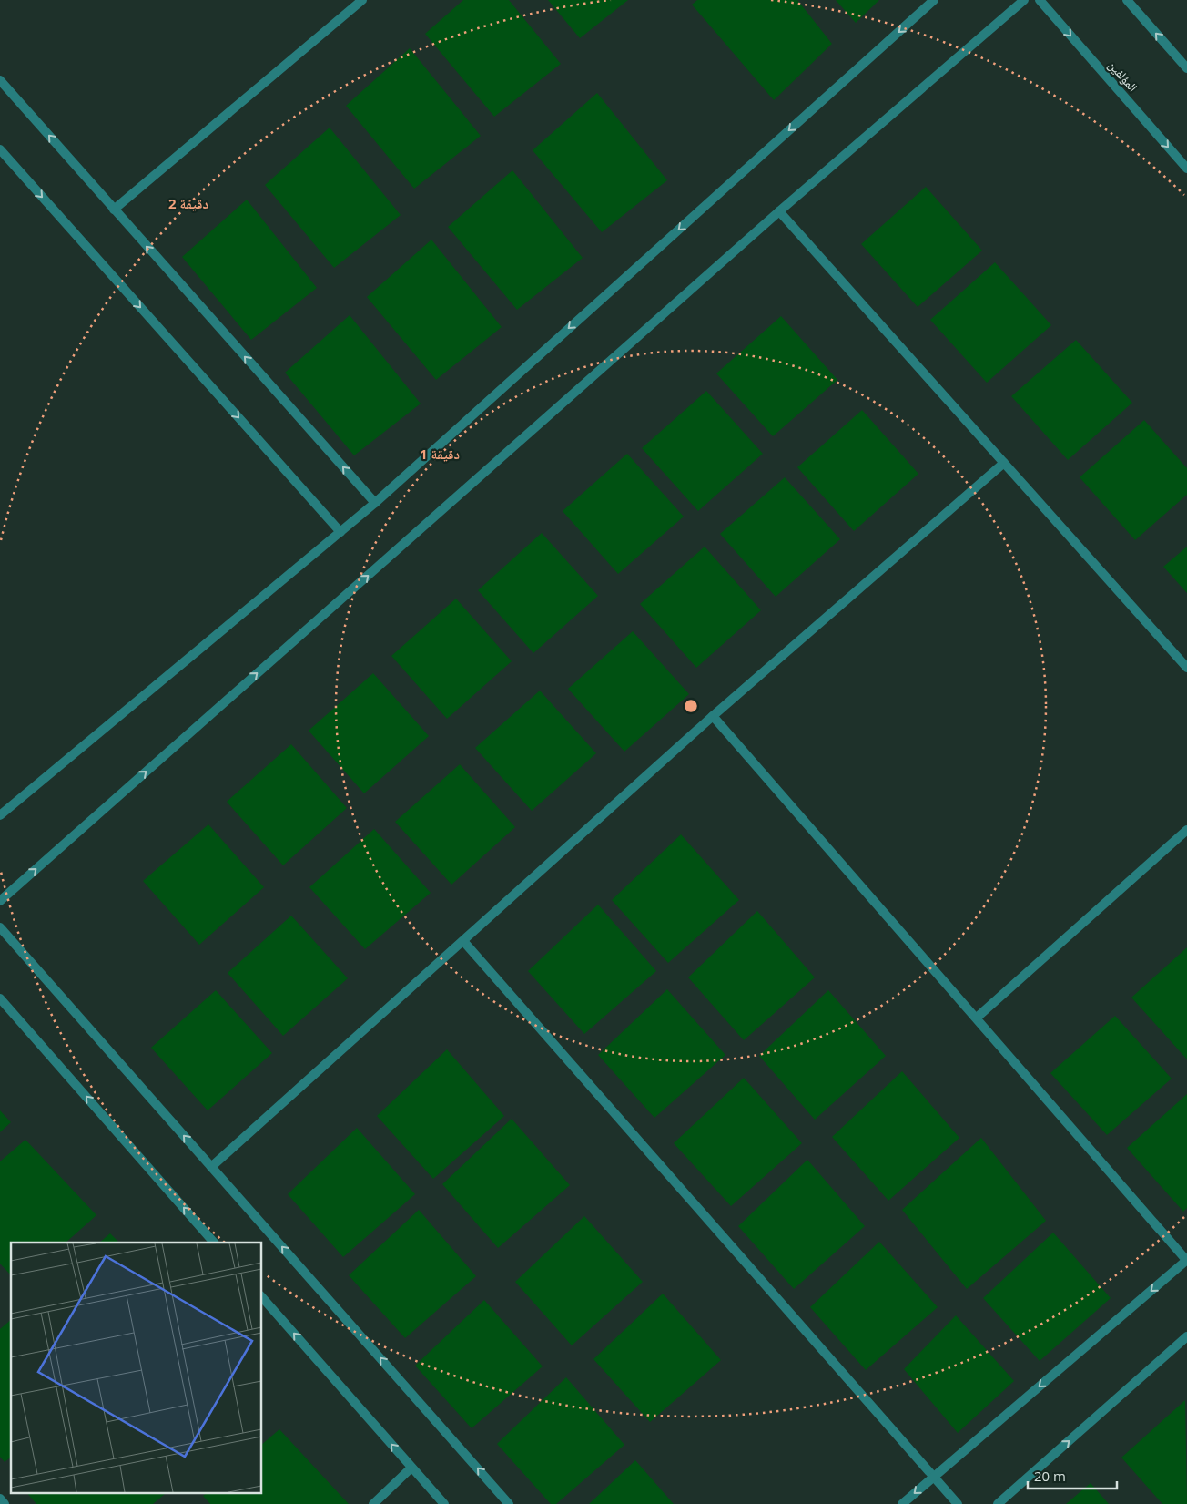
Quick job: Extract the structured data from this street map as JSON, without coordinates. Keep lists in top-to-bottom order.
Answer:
{
  "streets": {
    "street": ["المؤلفين"]
  },
  "scale_bar": "20 m",
  "rings": ["2 دقيقة", "1 دقيقة"]
}
